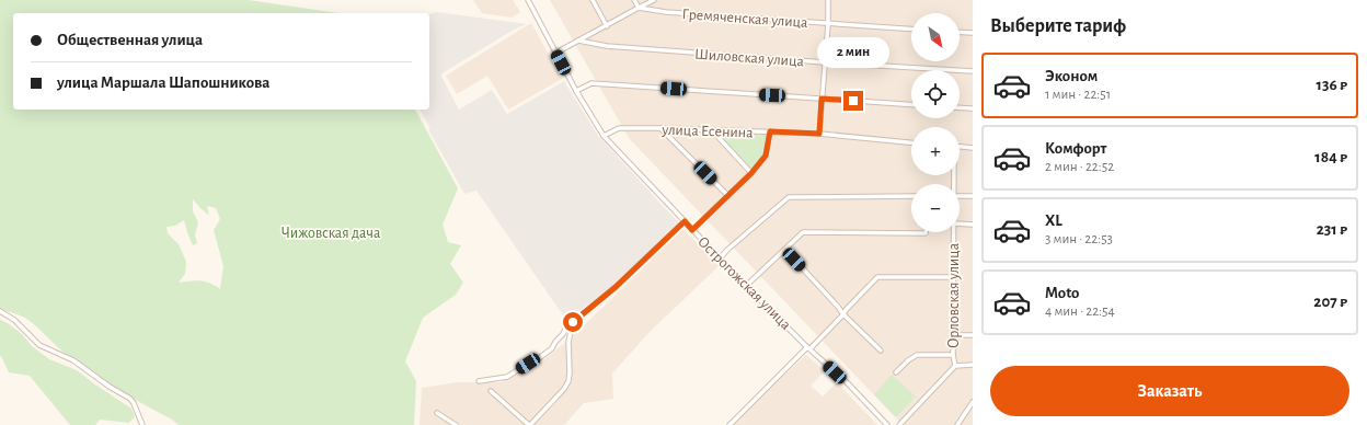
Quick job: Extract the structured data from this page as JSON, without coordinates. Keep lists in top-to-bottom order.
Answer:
{
  "streets": {
    "street": [
      "Гремяченская улица",
      "Шиловская улица",
      "улица Есенина",
      "Острогожская улица",
      "Орловская улица"
    ]
  },
  "crossings": [
    ["улица Есенина", "Острогожская улица"]
  ],
  "parks": ["Чижовская дача"],
  "north": "bottom right",
  "page": {
    "heading": "Выберите тариф",
    "map_buttons": ["+", "−"],
    "banner": ["Общественная улица", "улица Маршала Шапошникова"],
    "bubble": "2 мин",
    "list": [
      {
        "name": "Эконом",
        "note": "1 мин · 22:51",
        "value": "136 ₽"
      },
      {
        "name": "Комфорт",
        "note": "2 мин · 22:52",
        "value": "184 ₽"
      },
      {
        "name": "XL",
        "note": "3 мин · 22:53",
        "value": "231 ₽"
      },
      {
        "name": "Moto",
        "note": "4 мин · 22:54",
        "value": "207 ₽"
      }
    ],
    "buttons": "Заказать"
  }
}
